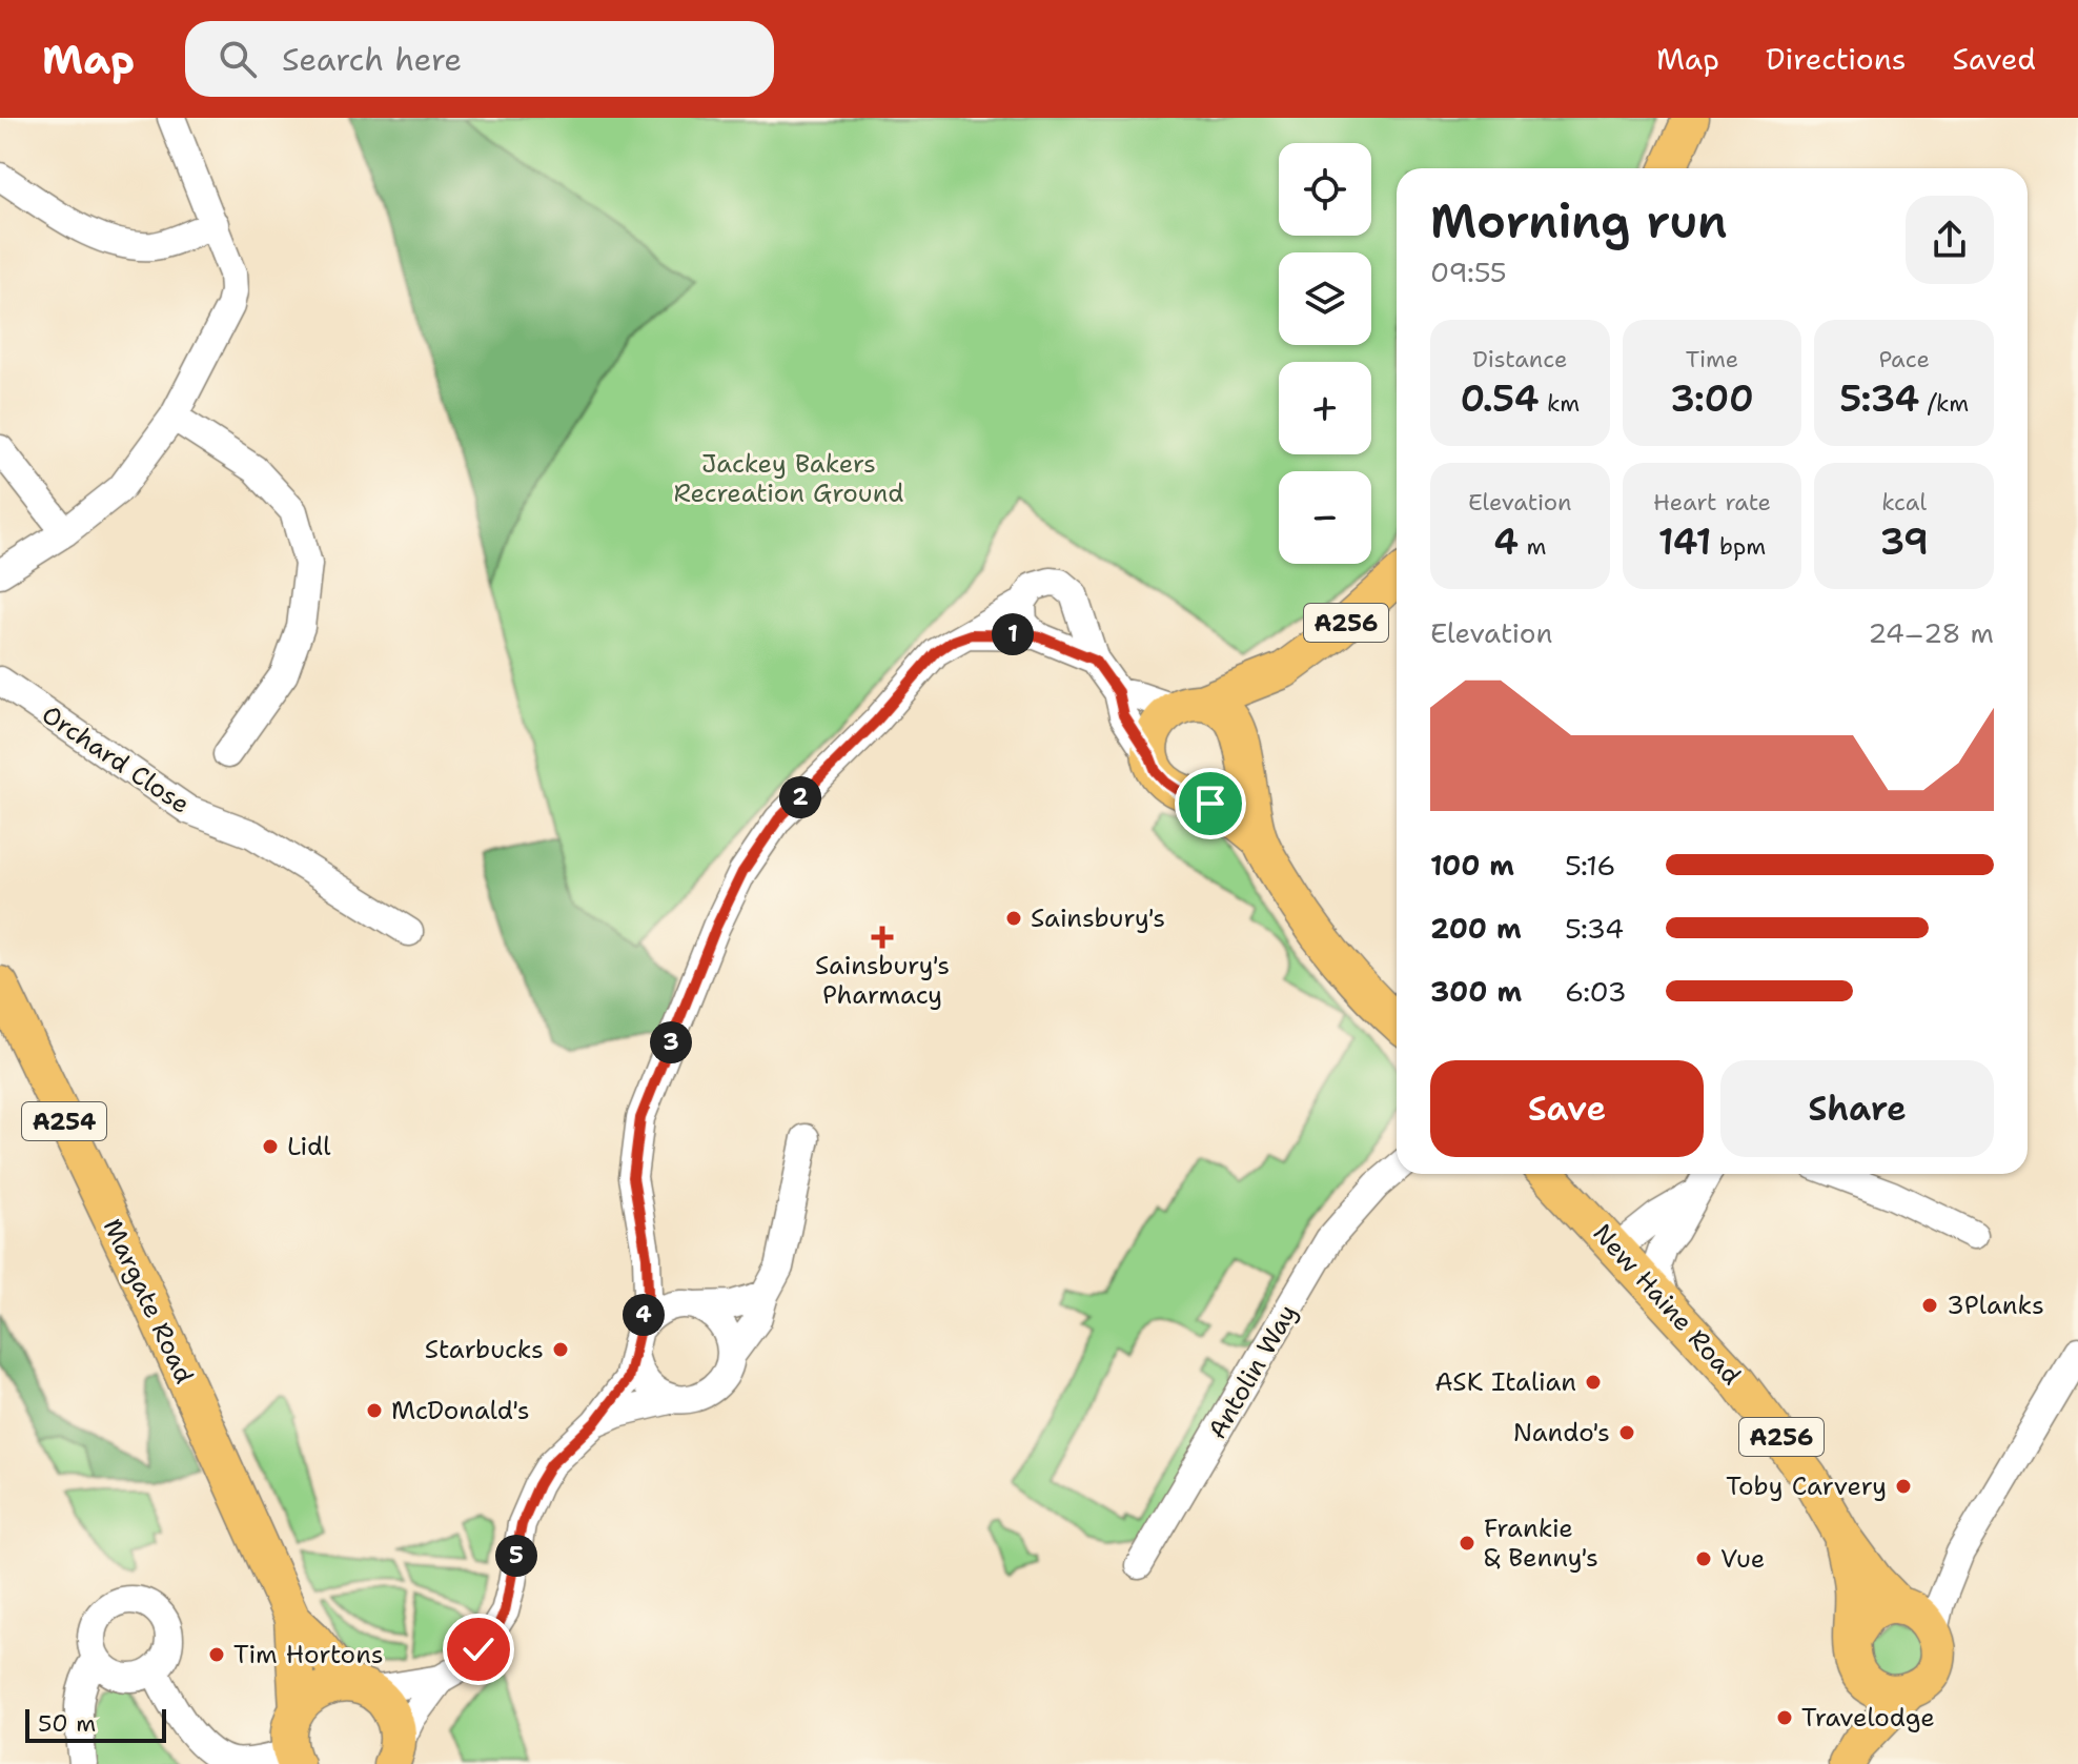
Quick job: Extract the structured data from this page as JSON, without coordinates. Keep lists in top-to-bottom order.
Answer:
{
  "streets": {
    "main road": [
      "A256",
      "A254",
      "Margate Road",
      "New Haine Road"
    ],
    "street": ["Orchard Close", "Antolin Way"]
  },
  "parks": ["Jackey Bakers Recreation Ground"],
  "places": {
    "other": [
      "Sainsbury's",
      "Lidl",
      "3Planks",
      "Starbucks",
      "ASK Italian",
      "McDonald's",
      "Nando's",
      "Toby Carvery",
      "Frankie & Benny's",
      "Vue",
      "Tim Hortons",
      "Travelodge"
    ],
    "health": ["Sainsbury's Pharmacy"]
  },
  "scale_bar": "50 m",
  "page": {
    "header": "Map",
    "search": "Search here",
    "nav": ["Map", "Directions", "Saved"],
    "map_buttons": ["+", "−"],
    "heading": ["Morning run", "09:55"],
    "stats": [
      ["Distance", "0.54 km"],
      ["Time", "3:00"],
      ["Pace", "5:34 /km"],
      ["Elevation", "4 m"],
      ["Heart rate", "141 bpm"],
      ["kcal", "39"]
    ],
    "chart": ["Elevation", "24–28 m"],
    "pins": [
      "1",
      "2",
      "3",
      "4",
      "5"
    ],
    "list": [
      {
        "name": "100 m",
        "note": "5:16"
      },
      {
        "name": "200 m",
        "note": "5:34"
      },
      {
        "name": "300 m",
        "note": "6:03"
      }
    ],
    "buttons": ["Save", "Share"],
    "scale": "50 m"
  }
}
